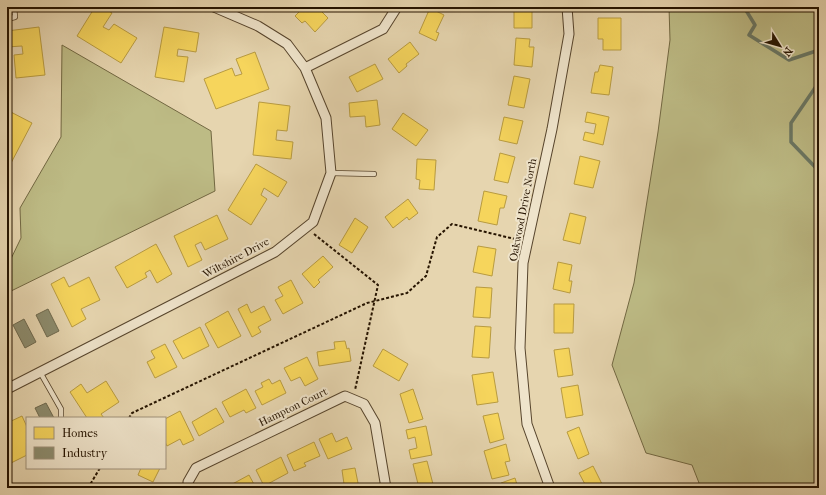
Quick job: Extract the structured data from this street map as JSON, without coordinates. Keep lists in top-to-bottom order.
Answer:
{
  "streets": {
    "street": ["Oakwood Drive North", "Wiltshire Drive", "Hampton Court"]
  },
  "legend": ["Homes", "Industry"],
  "north": "bottom right"
}
